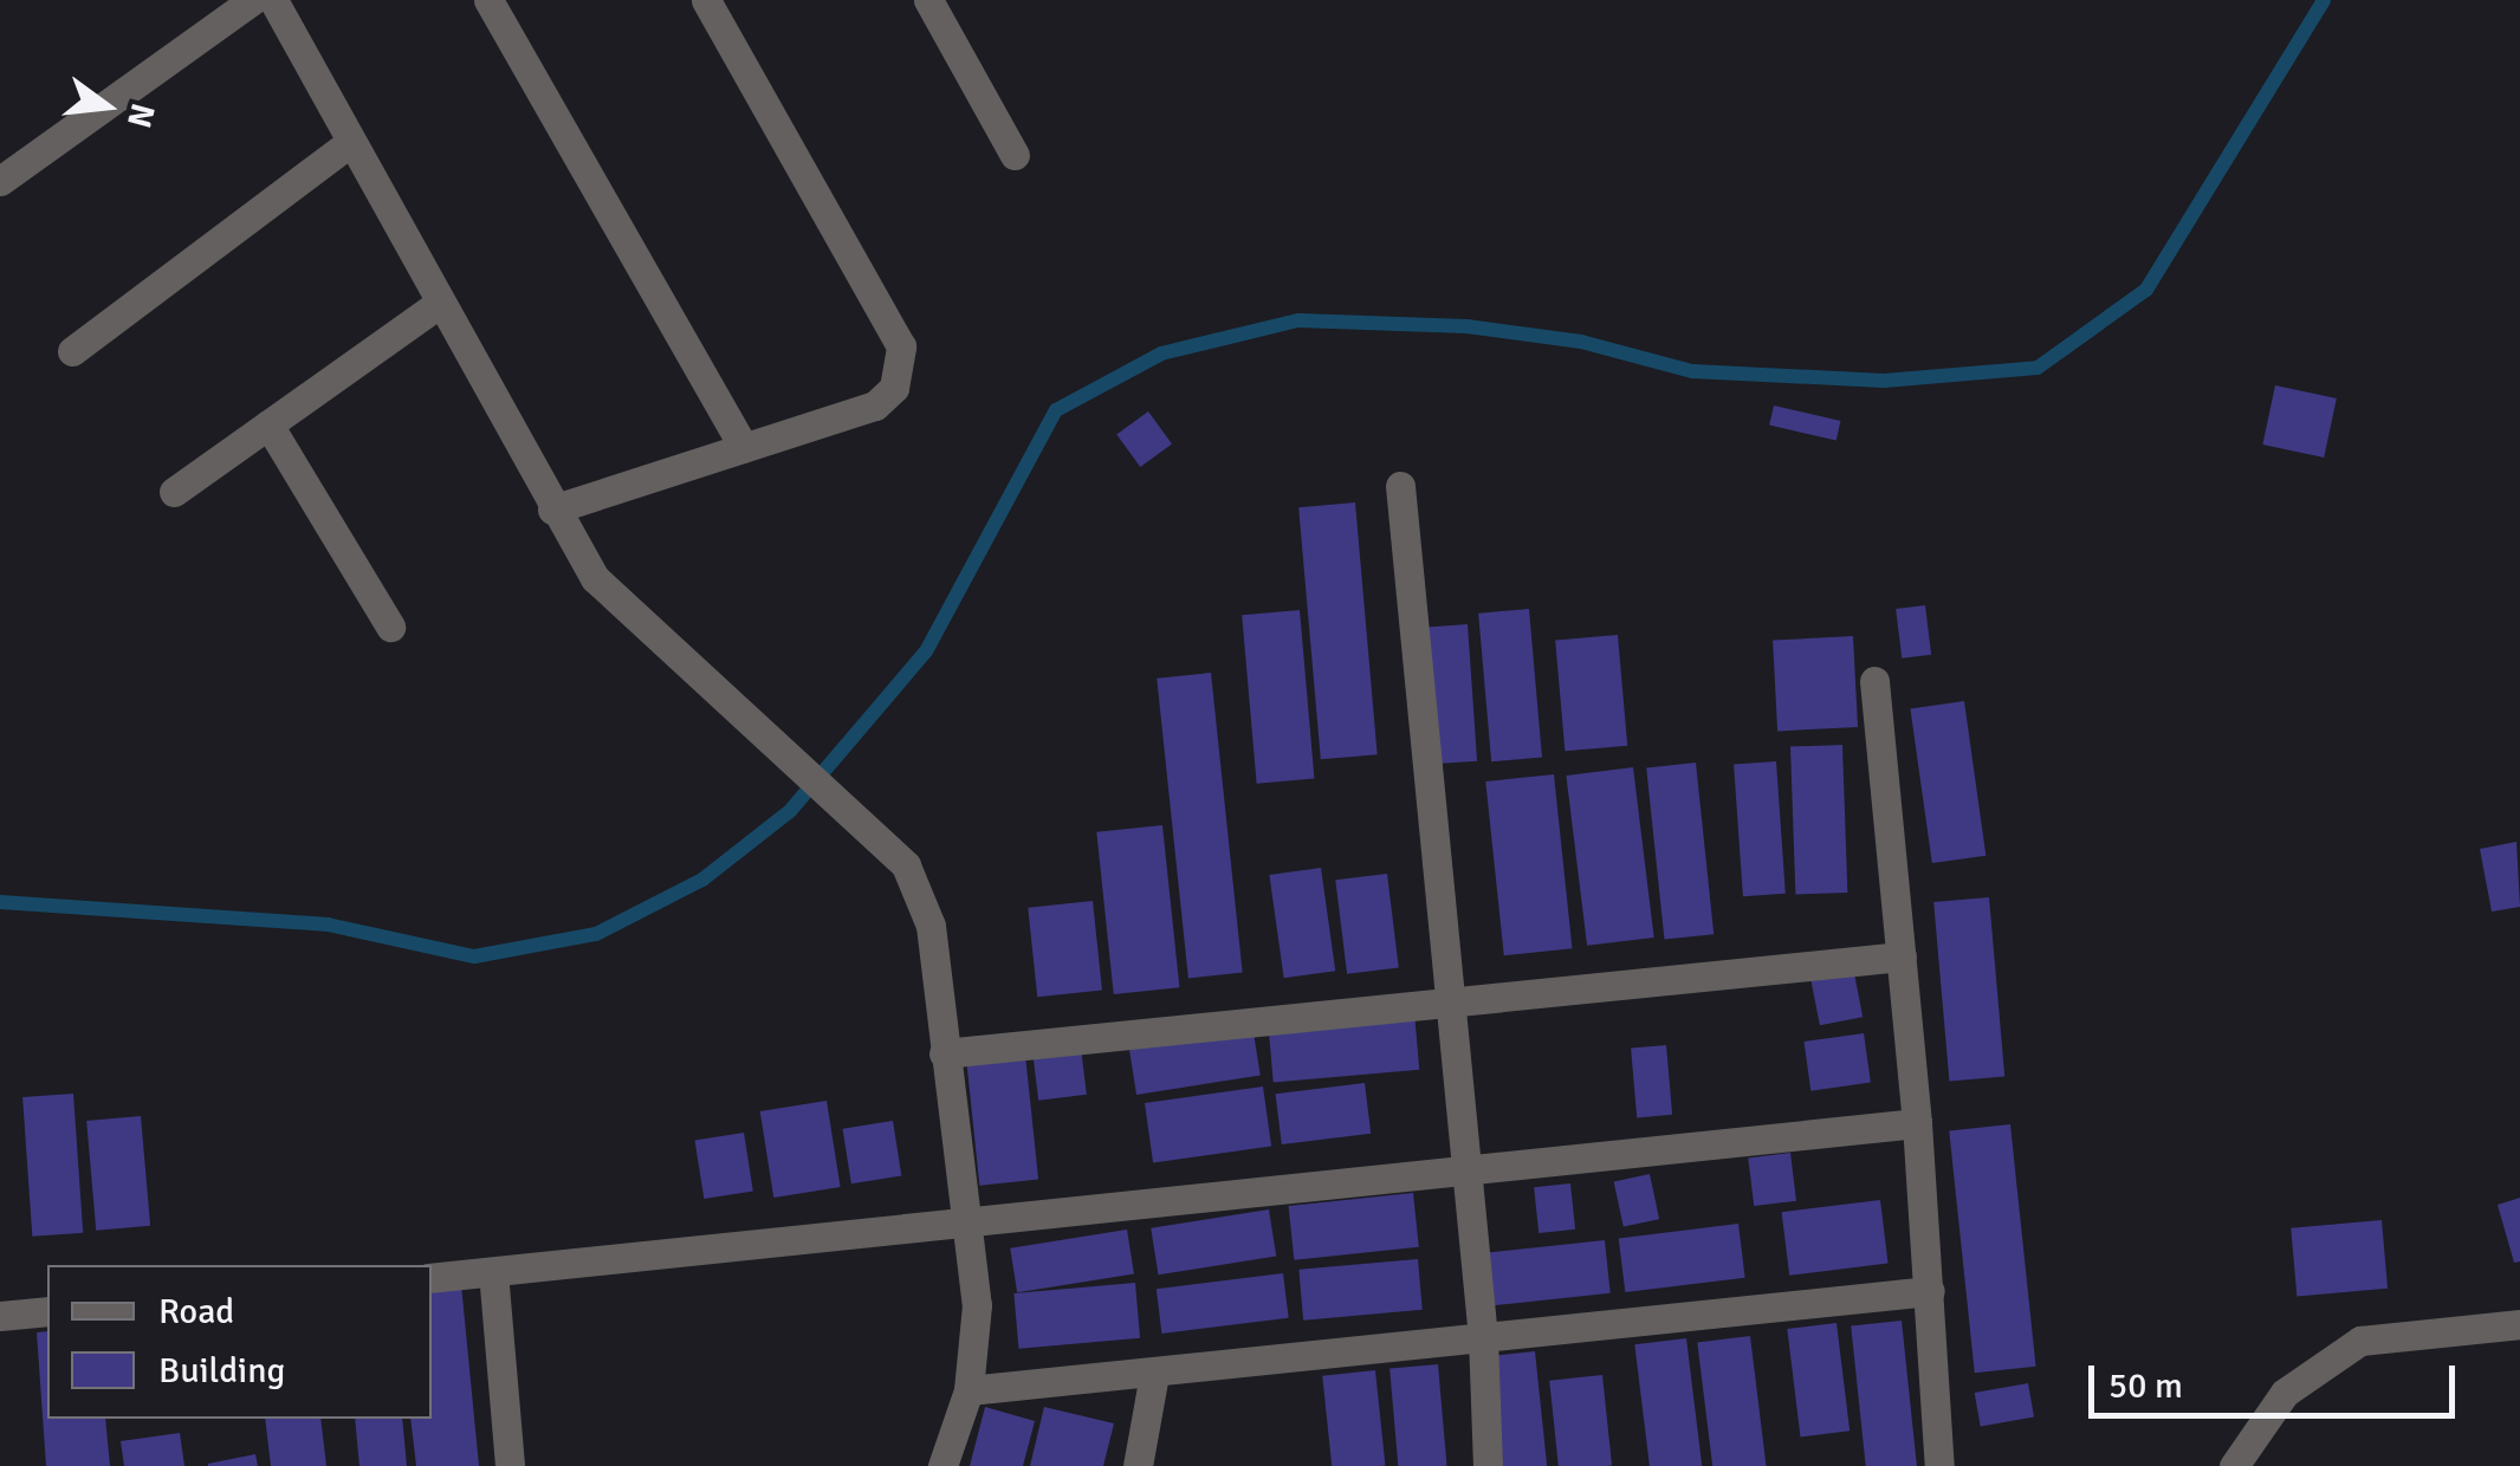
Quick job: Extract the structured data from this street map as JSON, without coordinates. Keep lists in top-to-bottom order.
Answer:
{
  "legend": ["Road", "Building"],
  "scale_bar": "50 m",
  "north": "right"
}
